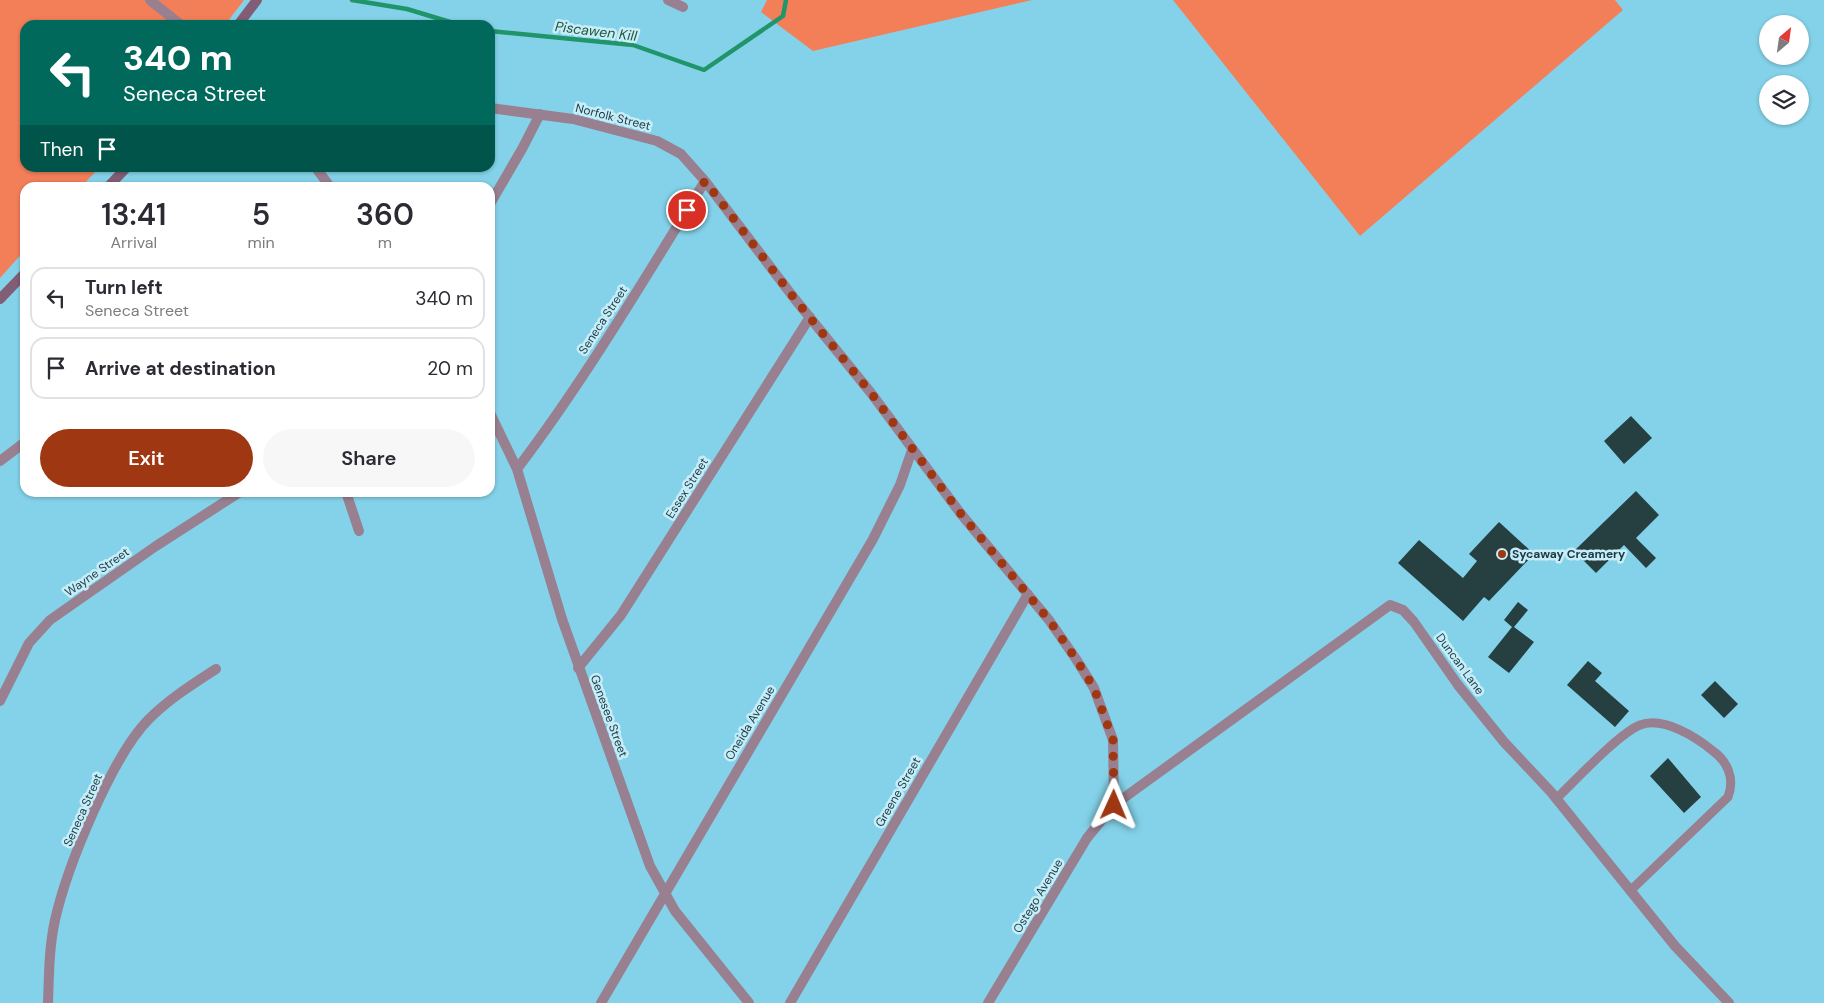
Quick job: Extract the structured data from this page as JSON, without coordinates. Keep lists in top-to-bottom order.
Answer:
{
  "streets": {
    "street": [
      "Norfolk Street",
      "Seneca Street",
      "Essex Street",
      "Wayne Street",
      "Duncan Lane",
      "Genesee Street",
      "Oneida Avenue",
      "Greene Street",
      "Ostego Avenue"
    ]
  },
  "crossings": [
    ["Norfolk Street", "Seneca Street"],
    ["Norfolk Street", "Essex Street"],
    ["Norfolk Street", "Duncan Lane"],
    ["Norfolk Street", "Oneida Avenue"],
    ["Norfolk Street", "Greene Street"],
    ["Norfolk Street", "Ostego Avenue"],
    ["Seneca Street", "Genesee Street"],
    ["Essex Street", "Genesee Street"],
    ["Duncan Lane", "Ostego Avenue"],
    ["Genesee Street", "Oneida Avenue"]
  ],
  "water": ["Piscawen Kill"],
  "places": ["Sycaway Creamery"],
  "north": "top right",
  "page": {
    "turn": ["340 m", "Seneca Street"],
    "then": "Then",
    "eta": [
      "13:41",
      "Arrival",
      "5",
      "min",
      "360",
      "m"
    ],
    "list": [
      {
        "name": "Turn left",
        "note": "Seneca Street",
        "value": "340 m"
      },
      {
        "name": "Arrive at destination",
        "value": "20 m"
      }
    ],
    "buttons": ["Exit", "Share"]
  }
}
